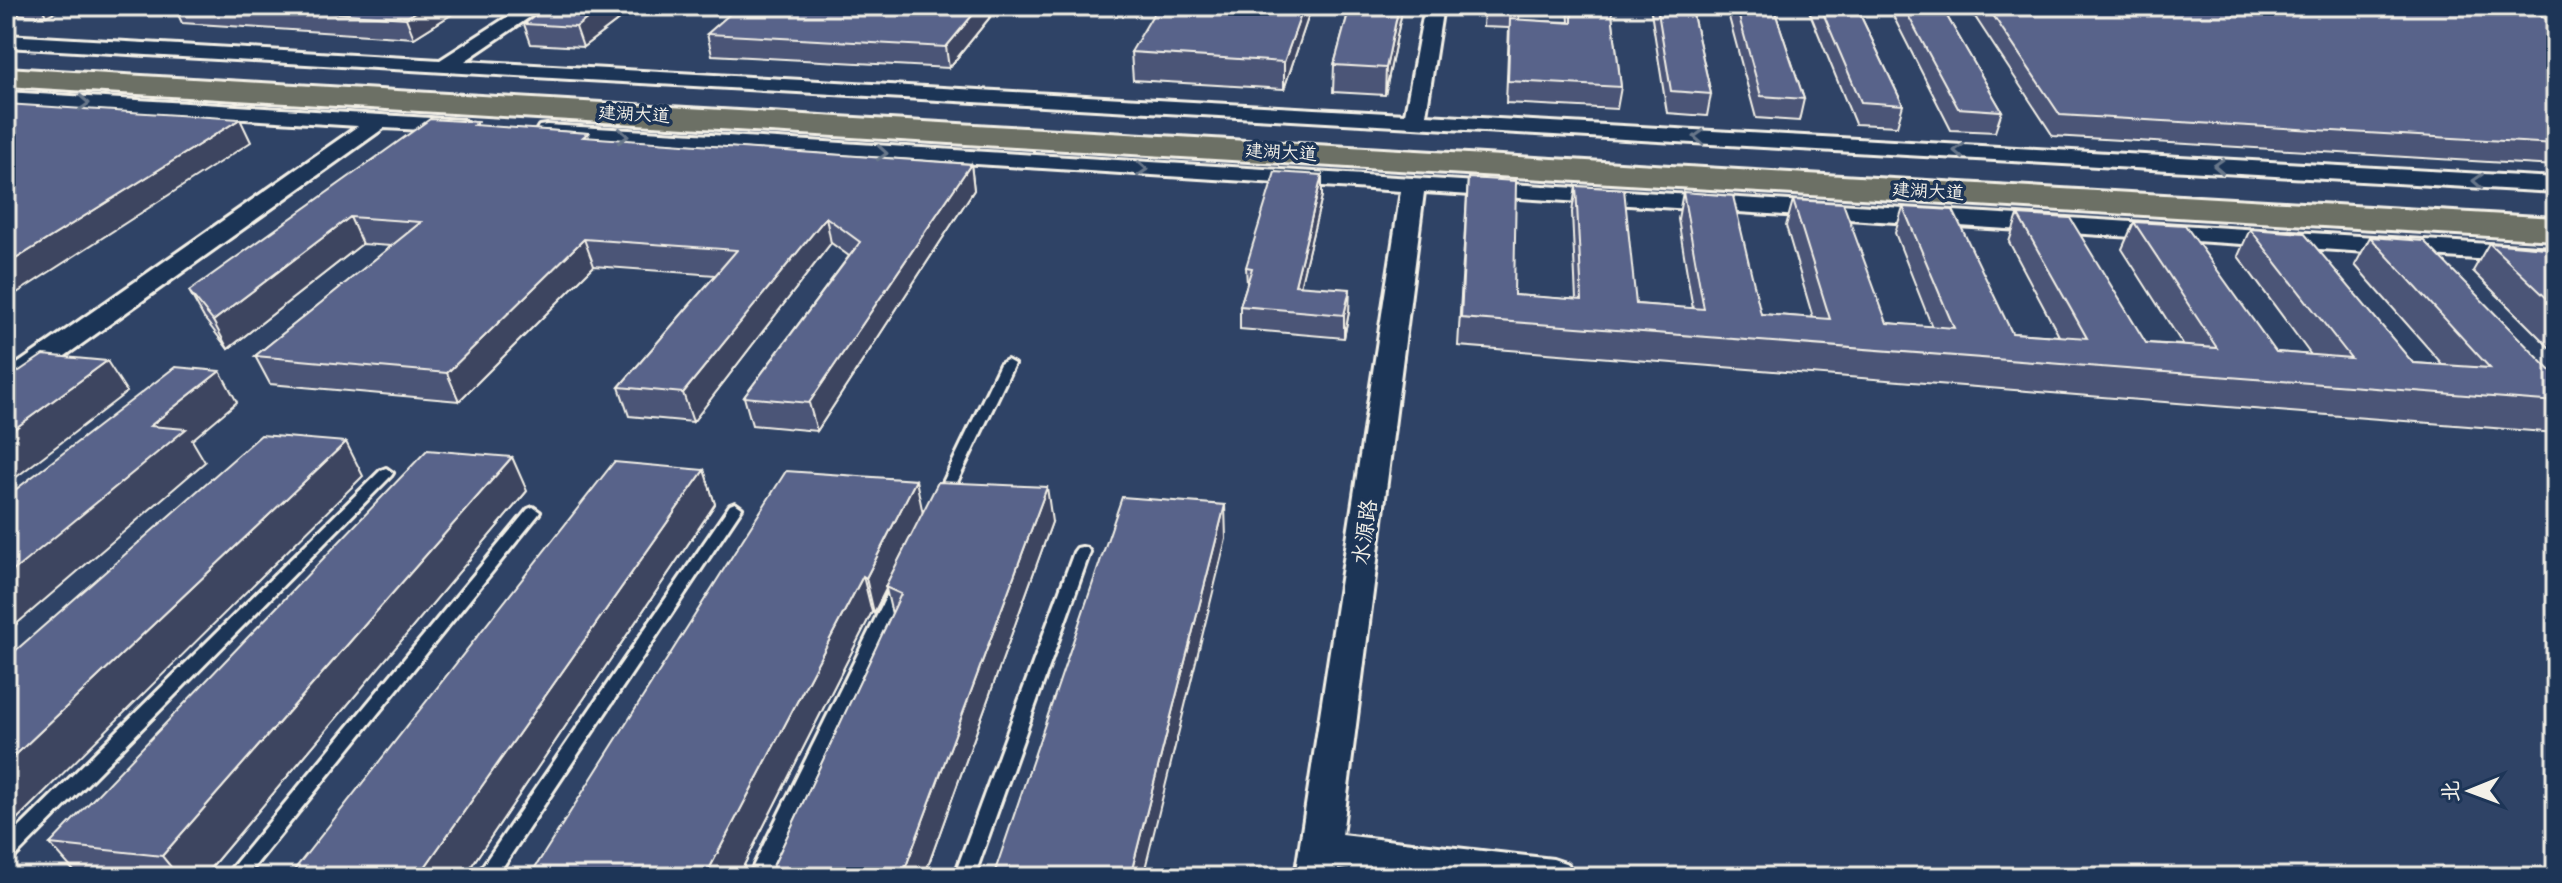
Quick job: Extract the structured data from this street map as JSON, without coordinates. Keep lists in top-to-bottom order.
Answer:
{
  "streets": {
    "main road": ["建湖大道"],
    "street": ["水源路"]
  },
  "north": "left"
}
